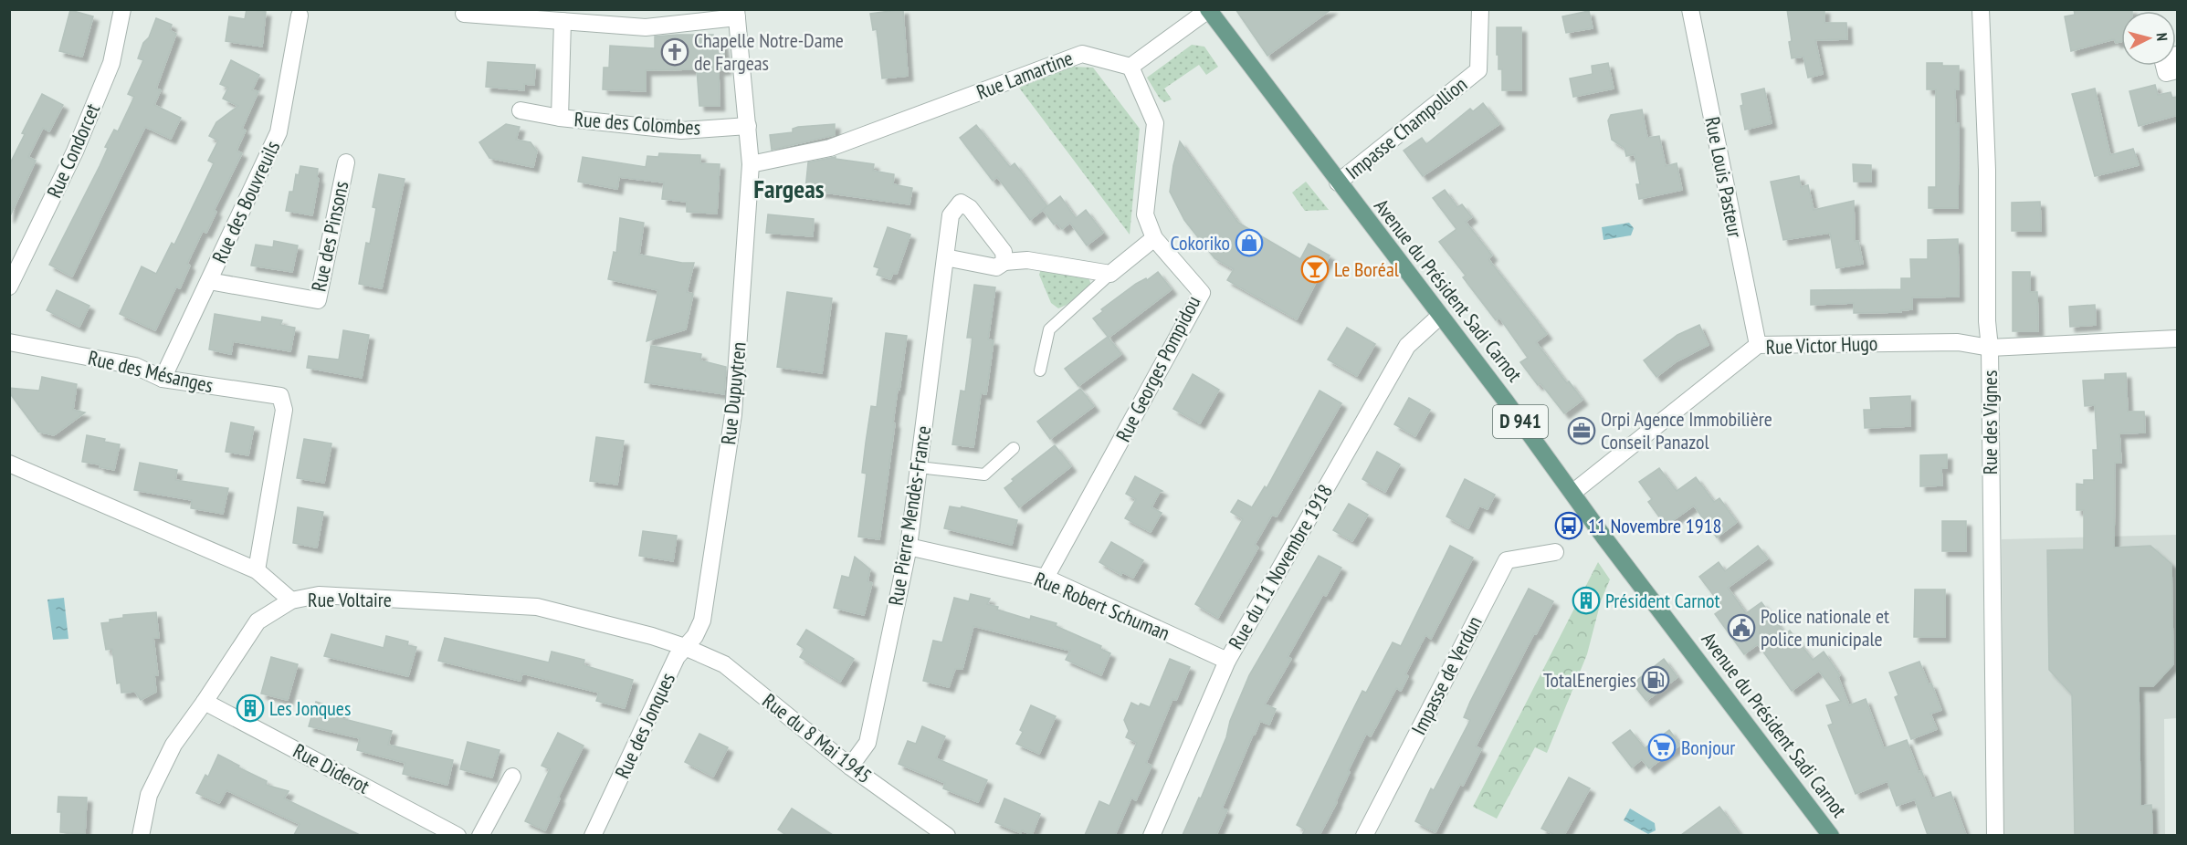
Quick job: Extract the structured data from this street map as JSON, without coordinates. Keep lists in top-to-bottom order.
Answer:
{
  "streets": {
    "main road": ["Avenue du Président Sadi Carnot", "D 941"],
    "street": [
      "Rue Lamartine",
      "Rue des Colombes",
      "Impasse Champollion",
      "Rue Condorcet",
      "Rue Louis Pasteur",
      "Rue des Bouvreuils",
      "Rue des Pinsons",
      "Rue Victor Hugo",
      "Rue Georges Pompidou",
      "Rue des Mésanges",
      "Rue Dupuytren",
      "Rue des Vignes",
      "Rue Pierre Mendès-France",
      "Rue du 11 Novembre 1918",
      "Rue Voltaire",
      "Rue Robert Schuman",
      "Impasse de Verdun",
      "Rue des Jonques",
      "Rue du 8 Mai 1945",
      "Rue Diderot"
    ]
  },
  "crossings": [
    ["Rue Lamartine", "Rue Georges Pompidou"],
    ["Rue Lamartine", "Rue Dupuytren"],
    ["Rue des Colombes", "Rue Dupuytren"],
    ["Impasse Champollion", "Avenue du Président Sadi Carnot"],
    ["Rue Louis Pasteur", "Rue Victor Hugo"],
    ["Rue des Bouvreuils", "Rue des Pinsons"],
    ["Rue des Bouvreuils", "Rue des Mésanges"],
    ["Avenue du Président Sadi Carnot", "Rue Victor Hugo"],
    ["Avenue du Président Sadi Carnot", "Rue du 11 Novembre 1918"],
    ["Rue Victor Hugo", "Rue des Vignes"],
    ["Rue Georges Pompidou", "Rue Robert Schuman"],
    ["Rue des Mésanges", "Rue Voltaire"],
    ["Rue Dupuytren", "Rue des Jonques"],
    ["Rue Pierre Mendès-France", "Rue Robert Schuman"],
    ["Rue Pierre Mendès-France", "Rue du 8 Mai 1945"],
    ["Rue du 11 Novembre 1918", "Rue Robert Schuman"],
    ["Rue Voltaire", "Rue des Jonques"],
    ["Rue Voltaire", "Rue du 8 Mai 1945"],
    ["Rue des Jonques", "Rue du 8 Mai 1945"]
  ],
  "districts": ["Fargeas"],
  "places": {
    "church": ["Chapelle Notre-Dame de Fargeas"],
    "shop": ["Cokoriko"],
    "bar": ["Le Boréal"],
    "office": ["Orpi Agence Immobilière Conseil Panazol"],
    "bus stop": ["11 Novembre 1918"],
    "building": ["Président Carnot", "Les Jonques"],
    "public building": ["Police nationale et police municipale"],
    "fuel station": ["TotalEnergies"],
    "supermarket": ["Bonjour"]
  },
  "north": "right"
}
